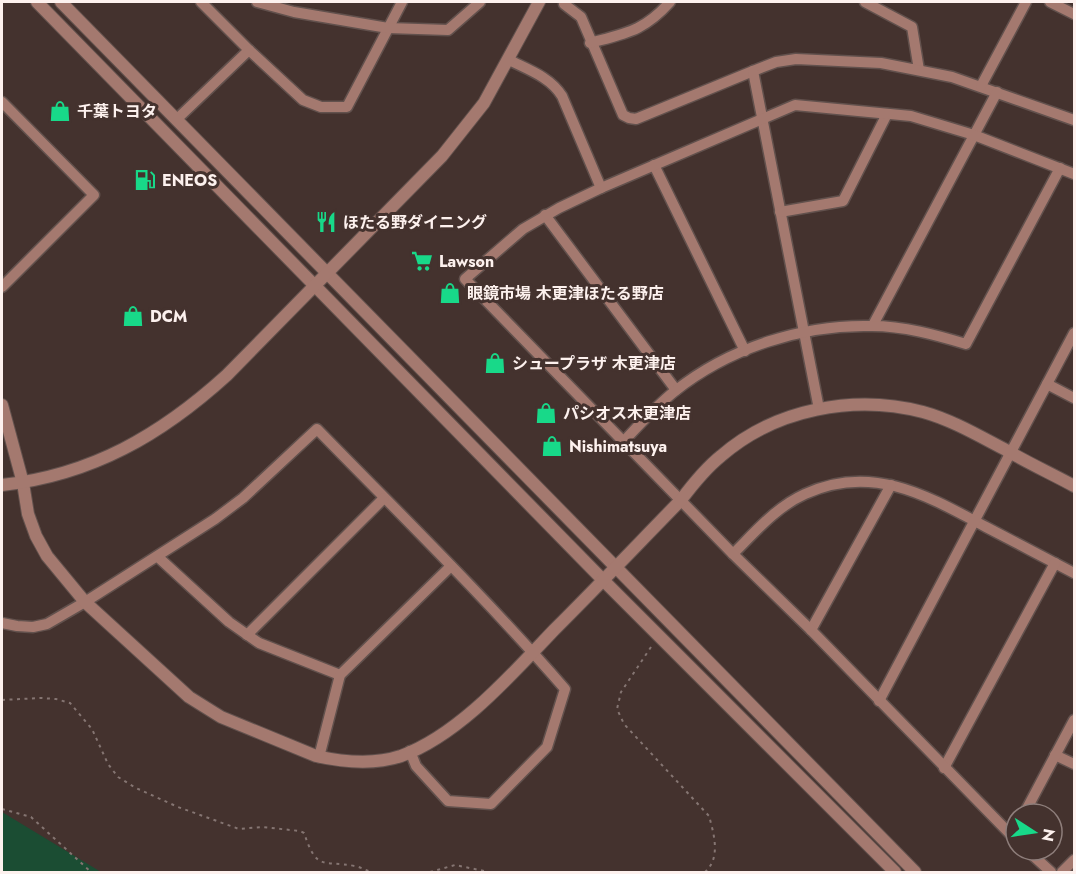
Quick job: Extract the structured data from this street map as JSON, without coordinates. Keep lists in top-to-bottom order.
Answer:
{
  "places": {
    "shop": [
      "千葉トヨタ",
      "眼鏡市場 木更津ほたる野店",
      "DCM",
      "シュープラザ 木更津店",
      "パシオス木更津店",
      "Nishimatsuya"
    ],
    "fuel station": ["ENEOS"],
    "restaurant": ["ほたる野ダイニング"],
    "supermarket": ["Lawson"]
  },
  "north": "right"
}
